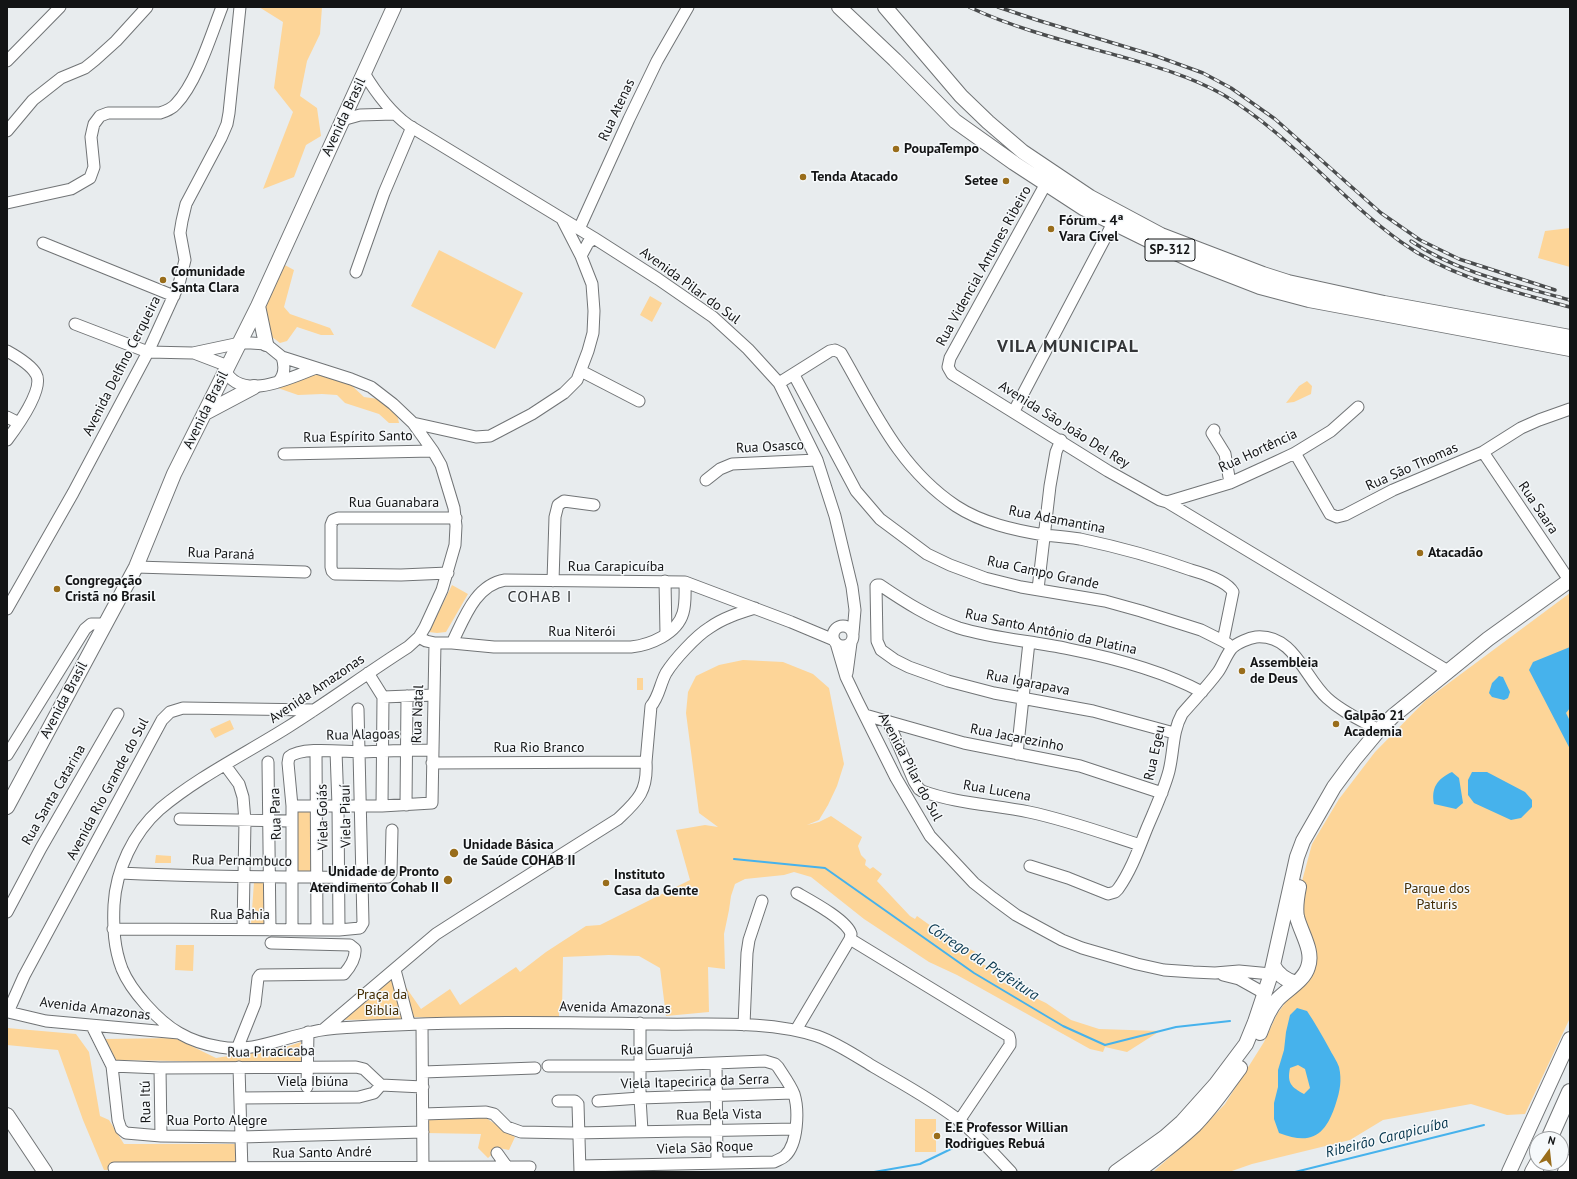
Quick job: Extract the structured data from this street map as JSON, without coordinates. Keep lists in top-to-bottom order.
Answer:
{
  "streets": {
    "main road": ["Avenida Brasil", "SP-312"],
    "street": [
      "Rua Atenas",
      "Rua Videncial Antunes Ribeiro",
      "Avenida Pilar do Sul",
      "Avenida Delfino Cerqueira",
      "Avenida São João Del Rey",
      "Rua Espírito Santo",
      "Rua Osasco",
      "Rua Hortência",
      "Rua São Thomas",
      "Rua Guanabara",
      "Rua Saara",
      "Rua Adamantina",
      "Rua Paraná",
      "Rua Carapicuíba",
      "Rua Campo Grande",
      "Rua Niterói",
      "Rua Santo Antônio da Platina",
      "Rua Igarapava",
      "Avenida Amazonas",
      "Rua Natal",
      "Rua Alagoas",
      "Rua Jacarezinho",
      "Rua Rio Branco",
      "Rua Egeu",
      "Avenida Rio Grande do Sul",
      "Rua Lucena",
      "Rua Santa Catarina",
      "Rua Para",
      "Viela Piauí",
      "Viela Goiás",
      "Rua Pernambuco",
      "Rua Bahia",
      "Rua Guarujá",
      "Rua Piracicaba",
      "Viela Ibiúna",
      "Viela Itapecirica da Serra",
      "Rua Itú",
      "Rua Bela Vista",
      "Rua Porto Alegre",
      "Viela São Roque",
      "Rua Santo André"
    ]
  },
  "crossings": [
    ["Rua Atenas", "Avenida Pilar do Sul"],
    ["Avenida Brasil", "Avenida Pilar do Sul"],
    ["Avenida Brasil", "Rua Paraná"],
    ["Avenida Brasil", "Avenida Amazonas"],
    ["SP-312", "Rua Videncial Antunes Ribeiro"],
    ["Rua Videncial Antunes Ribeiro", "Avenida São João Del Rey"],
    ["Avenida Pilar do Sul", "Rua Osasco"],
    ["Avenida Pilar do Sul", "Rua Carapicuíba"],
    ["Avenida Pilar do Sul", "Rua Jacarezinho"],
    ["Avenida São João Del Rey", "Rua Hortência"],
    ["Rua Espírito Santo", "Avenida Amazonas"],
    ["Rua Hortência", "Rua São Thomas"],
    ["Rua São Thomas", "Rua Saara"],
    ["Rua Guanabara", "Avenida Amazonas"],
    ["Rua Adamantina", "Rua Campo Grande"],
    ["Rua Adamantina", "Rua Egeu"],
    ["Rua Carapicuíba", "Rua Niterói"],
    ["Rua Campo Grande", "Rua Egeu"],
    ["Rua Niterói", "Rua Natal"],
    ["Rua Santo Antônio da Platina", "Rua Igarapava"],
    ["Rua Santo Antônio da Platina", "Rua Egeu"],
    ["Rua Igarapava", "Rua Egeu"],
    ["Avenida Amazonas", "Avenida Rio Grande do Sul"],
    ["Avenida Amazonas", "Rua Pernambuco"],
    ["Avenida Amazonas", "Rua Bahia"],
    ["Avenida Amazonas", "Rua Porto Alegre"],
    ["Rua Natal", "Rua Alagoas"],
    ["Rua Natal", "Rua Rio Branco"],
    ["Rua Alagoas", "Rua Para"],
    ["Rua Alagoas", "Viela Piauí"],
    ["Rua Alagoas", "Viela Goiás"],
    ["Rua Jacarezinho", "Rua Egeu"],
    ["Rua Jacarezinho", "Rua Lucena"],
    ["Rua Egeu", "Rua Lucena"],
    ["Rua Para", "Rua Pernambuco"],
    ["Rua Para", "Rua Bahia"],
    ["Viela Piauí", "Rua Pernambuco"],
    ["Viela Piauí", "Rua Bahia"],
    ["Viela Goiás", "Rua Pernambuco"],
    ["Viela Goiás", "Rua Bahia"],
    ["Rua Guarujá", "Viela Itapecirica da Serra"],
    ["Rua Piracicaba", "Viela Ibiúna"],
    ["Rua Piracicaba", "Rua Itú"],
    ["Rua Piracicaba", "Rua Porto Alegre"],
    ["Rua Itú", "Rua Porto Alegre"],
    ["Rua Bela Vista", "Viela São Roque"]
  ],
  "districts": ["VILA MUNICIPAL", "COHAB I"],
  "water": ["Córrego da Prefeitura", "Ribeirão Carapicuíba"],
  "parks": ["Parque dos Paturis", "Praça da Biblia"],
  "places": [
    "PoupaTempo",
    "Tenda Atacado",
    "Setee",
    "Fórum - 4ª Vara Cível",
    "Comunidade Santa Clara",
    "Atacadão",
    "Congregação Cristã no Brasil",
    "Assembleia de Deus",
    "Galpão 21 Academia",
    "Unidade Básica de Saúde COHAB II",
    "Unidade de Pronto Atendimento Cohab II",
    "Instituto Casa da Gente",
    "E.E Professor Willian Rodrigues Rebuá"
  ],
  "north": "top"
}
